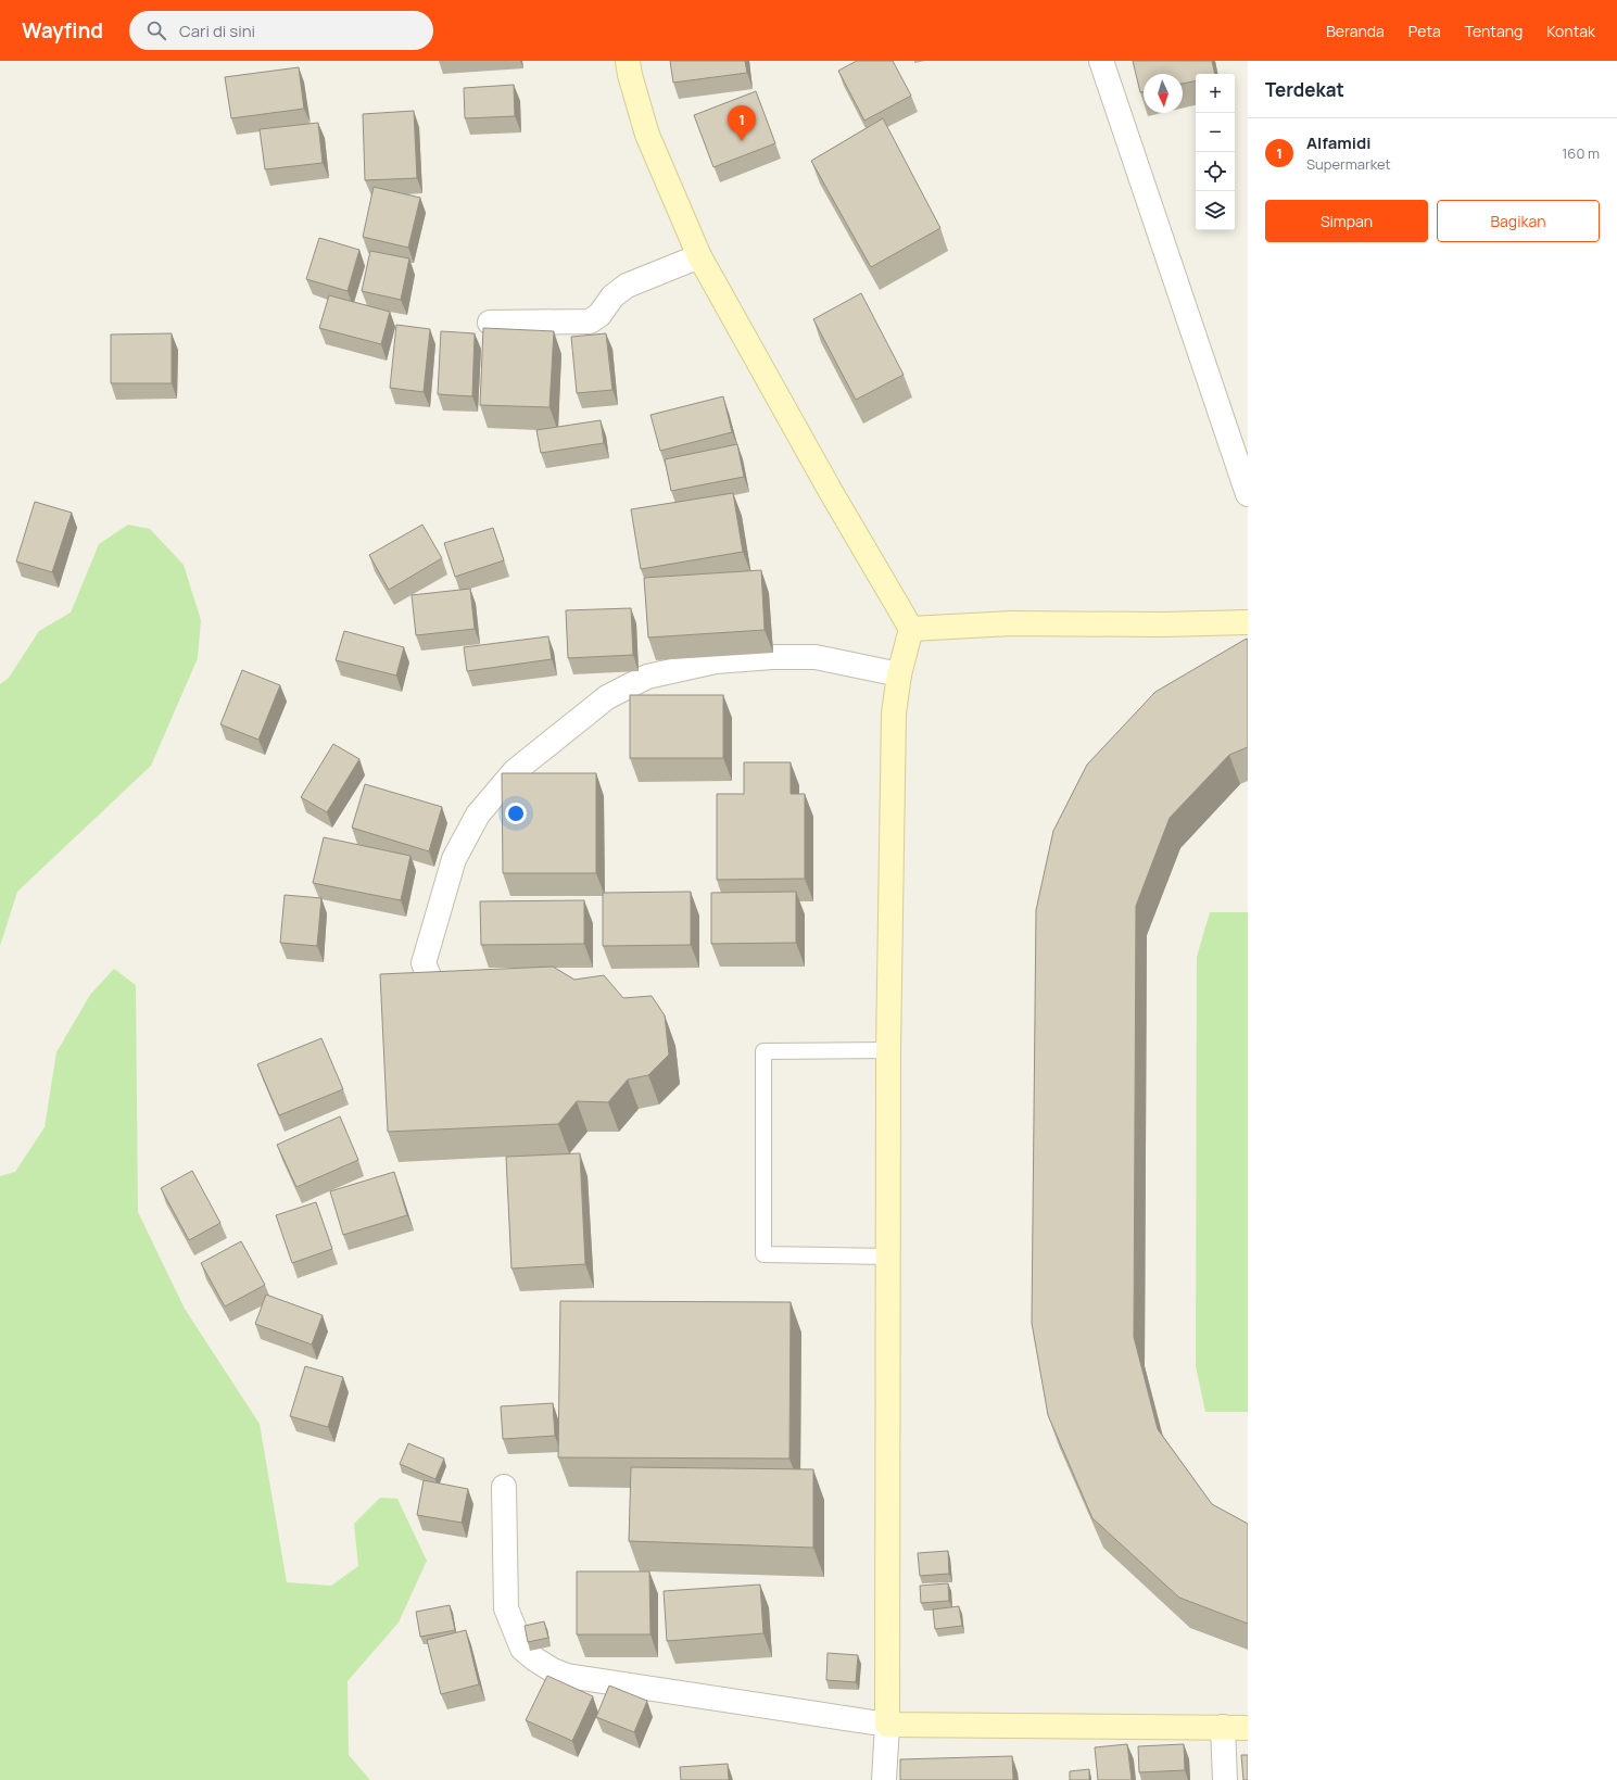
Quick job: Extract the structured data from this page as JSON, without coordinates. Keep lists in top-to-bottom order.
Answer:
{
  "north": "bottom",
  "page": {
    "header": "Wayfind",
    "search": "Cari di sini",
    "nav": [
      "Beranda",
      "Peta",
      "Tentang",
      "Kontak"
    ],
    "heading": "Terdekat",
    "map_buttons": ["+", "−"],
    "pins": "1",
    "list": [
      {
        "mark": "1",
        "name": "Alfamidi",
        "note": "Supermarket",
        "value": "160 m"
      }
    ],
    "buttons": ["Simpan", "Bagikan"]
  }
}
